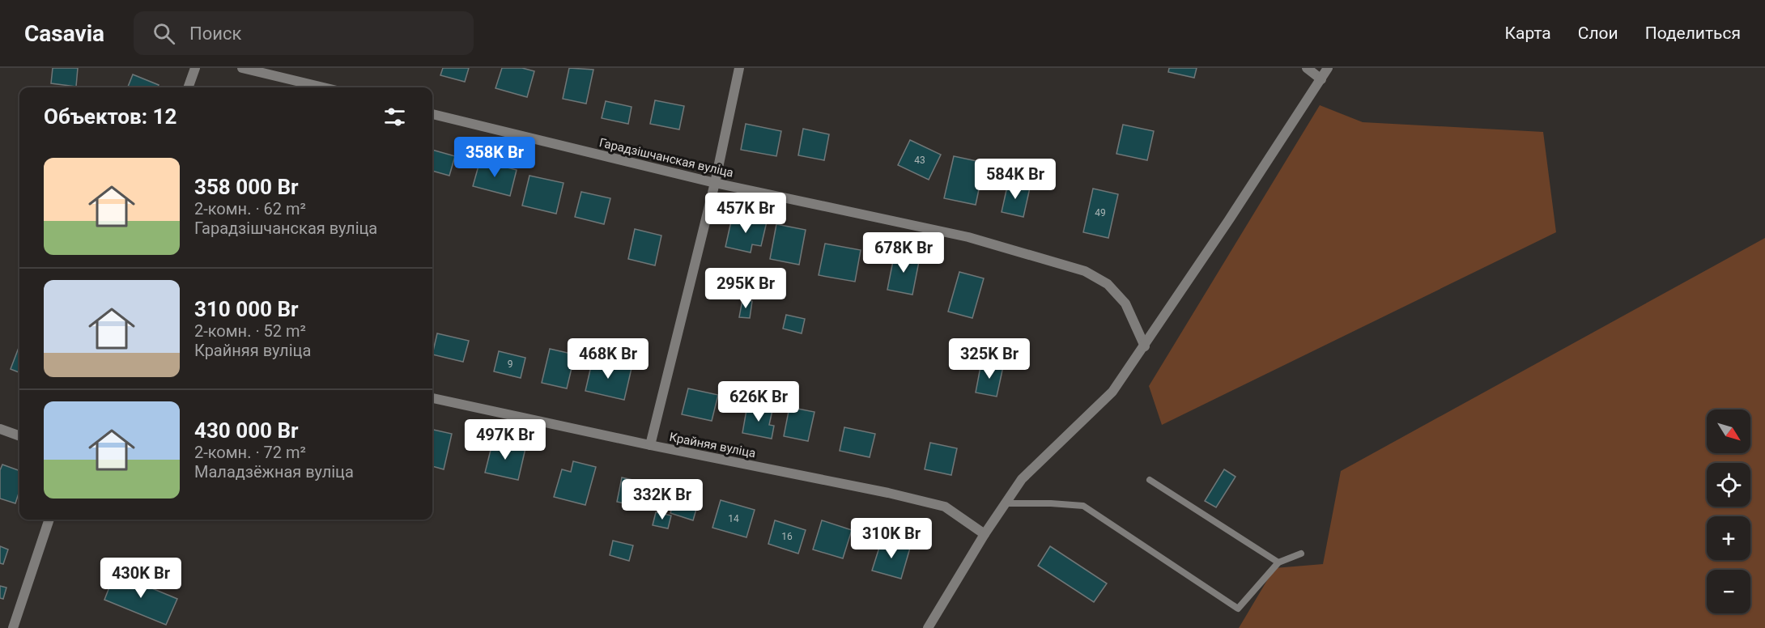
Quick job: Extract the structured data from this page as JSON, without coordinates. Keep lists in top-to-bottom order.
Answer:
{
  "streets": {
    "street": ["Гарадзішчанская вуліца", "Крайняя вуліца"]
  },
  "house_numbers": [
    "43",
    "49",
    "9",
    "14",
    "16"
  ],
  "north": "bottom right",
  "page": {
    "header": "Casavia",
    "search": "Поиск",
    "nav": ["Карта", "Слои", "Поделиться"],
    "heading": "Объектов: 12",
    "price": [
      "358K Br",
      "584K Br",
      "457K Br",
      "678K Br",
      "295K Br",
      "468K Br",
      "325K Br",
      "626K Br",
      "497K Br",
      "332K Br",
      "310K Br",
      "430K Br"
    ],
    "list": [
      {
        "name": "358 000 Br",
        "note": "2-комн. · 62 m² · Гарадзішчанская вуліца"
      },
      {
        "name": "310 000 Br",
        "note": "2-комн. · 52 m² · Крайняя вуліца"
      },
      {
        "name": "430 000 Br",
        "note": "2-комн. · 72 m² · Маладзёжная вуліца"
      }
    ],
    "map_buttons": ["+", "−"]
  }
}
